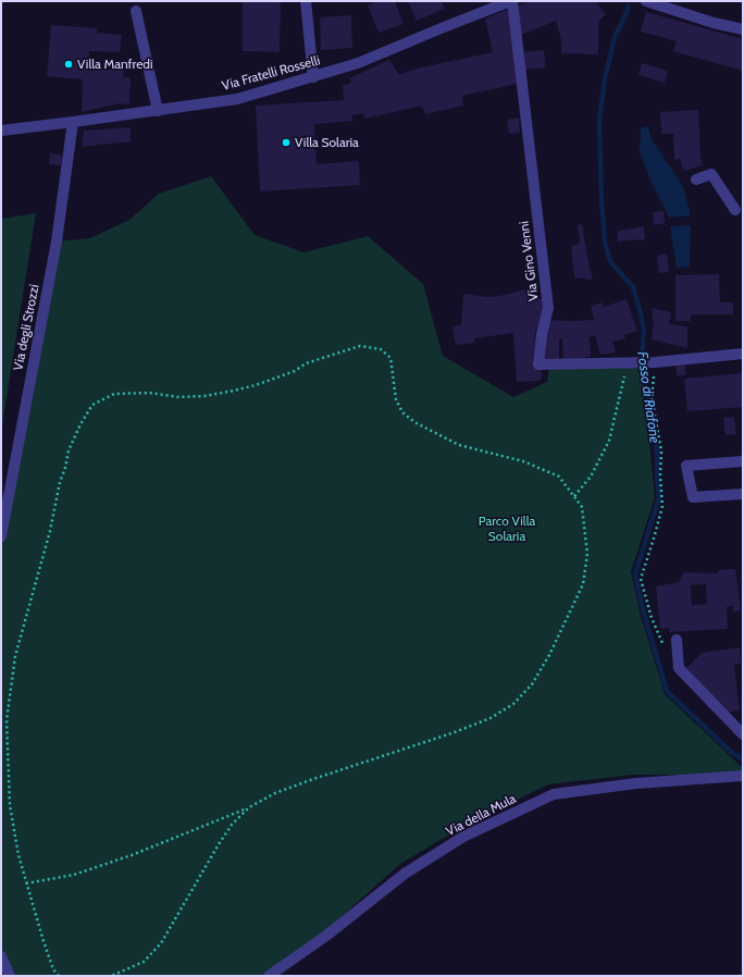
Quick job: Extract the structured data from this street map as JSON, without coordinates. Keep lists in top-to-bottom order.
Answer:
{
  "streets": {
    "street": [
      "Via Fratelli Rosselli",
      "Via Gino Venni",
      "Via degli Strozzi",
      "Via della Mula"
    ]
  },
  "crossings": [
    ["Via Fratelli Rosselli", "Via Gino Venni"],
    ["Via Fratelli Rosselli", "Via degli Strozzi"]
  ],
  "water": ["Fosso di Riafone"],
  "parks": ["Parco Villa Solaria"],
  "places": ["Villa Manfredi", "Villa Solaria"]
}
